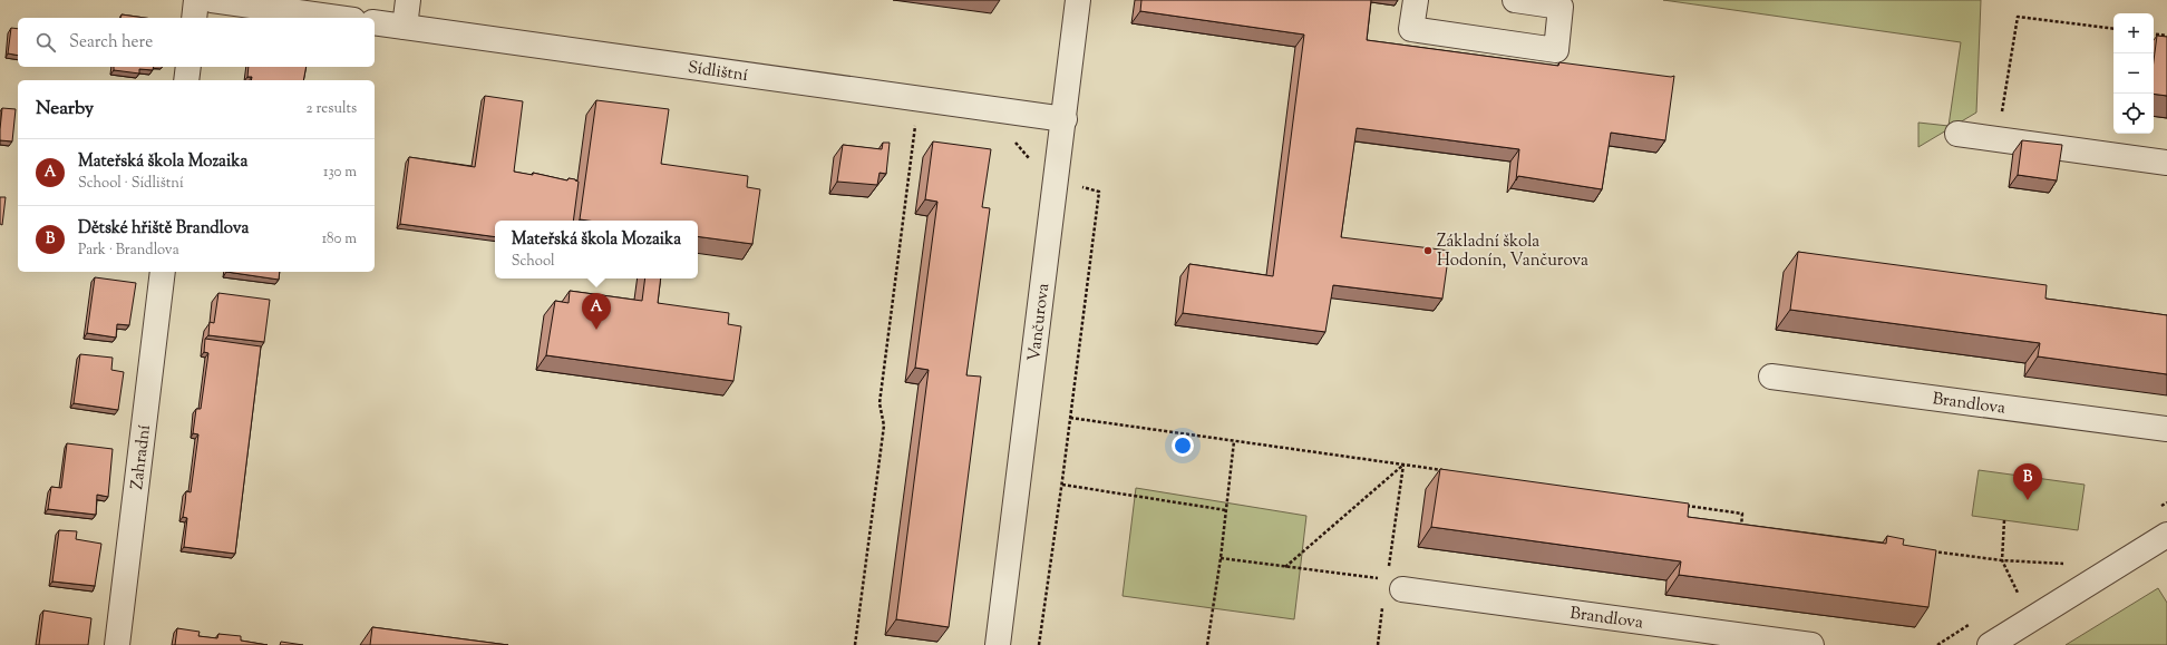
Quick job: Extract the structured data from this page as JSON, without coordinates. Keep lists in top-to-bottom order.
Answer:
{
  "streets": {
    "street": [
      "Sídlištní",
      "Vančurova",
      "Brandlova",
      "Zahradní"
    ]
  },
  "crossings": [
    ["Sídlištní", "Vančurova"]
  ],
  "places": ["Základní škola Hodonín, Vančurova"],
  "page": {
    "map_buttons": ["+", "−"],
    "search": "Search here",
    "heading": ["Nearby", "2 results"],
    "list": [
      {
        "mark": "A",
        "name": "Mateřská škola Mozaika",
        "note": "School · Sídlištní",
        "value": "130 m"
      },
      {
        "mark": "B",
        "name": "Dětské hřiště Brandlova",
        "note": "Park · Brandlova",
        "value": "180 m"
      }
    ],
    "popup": ["Mateřská škola Mozaika", "School"],
    "pins": ["A", "B"]
  }
}
